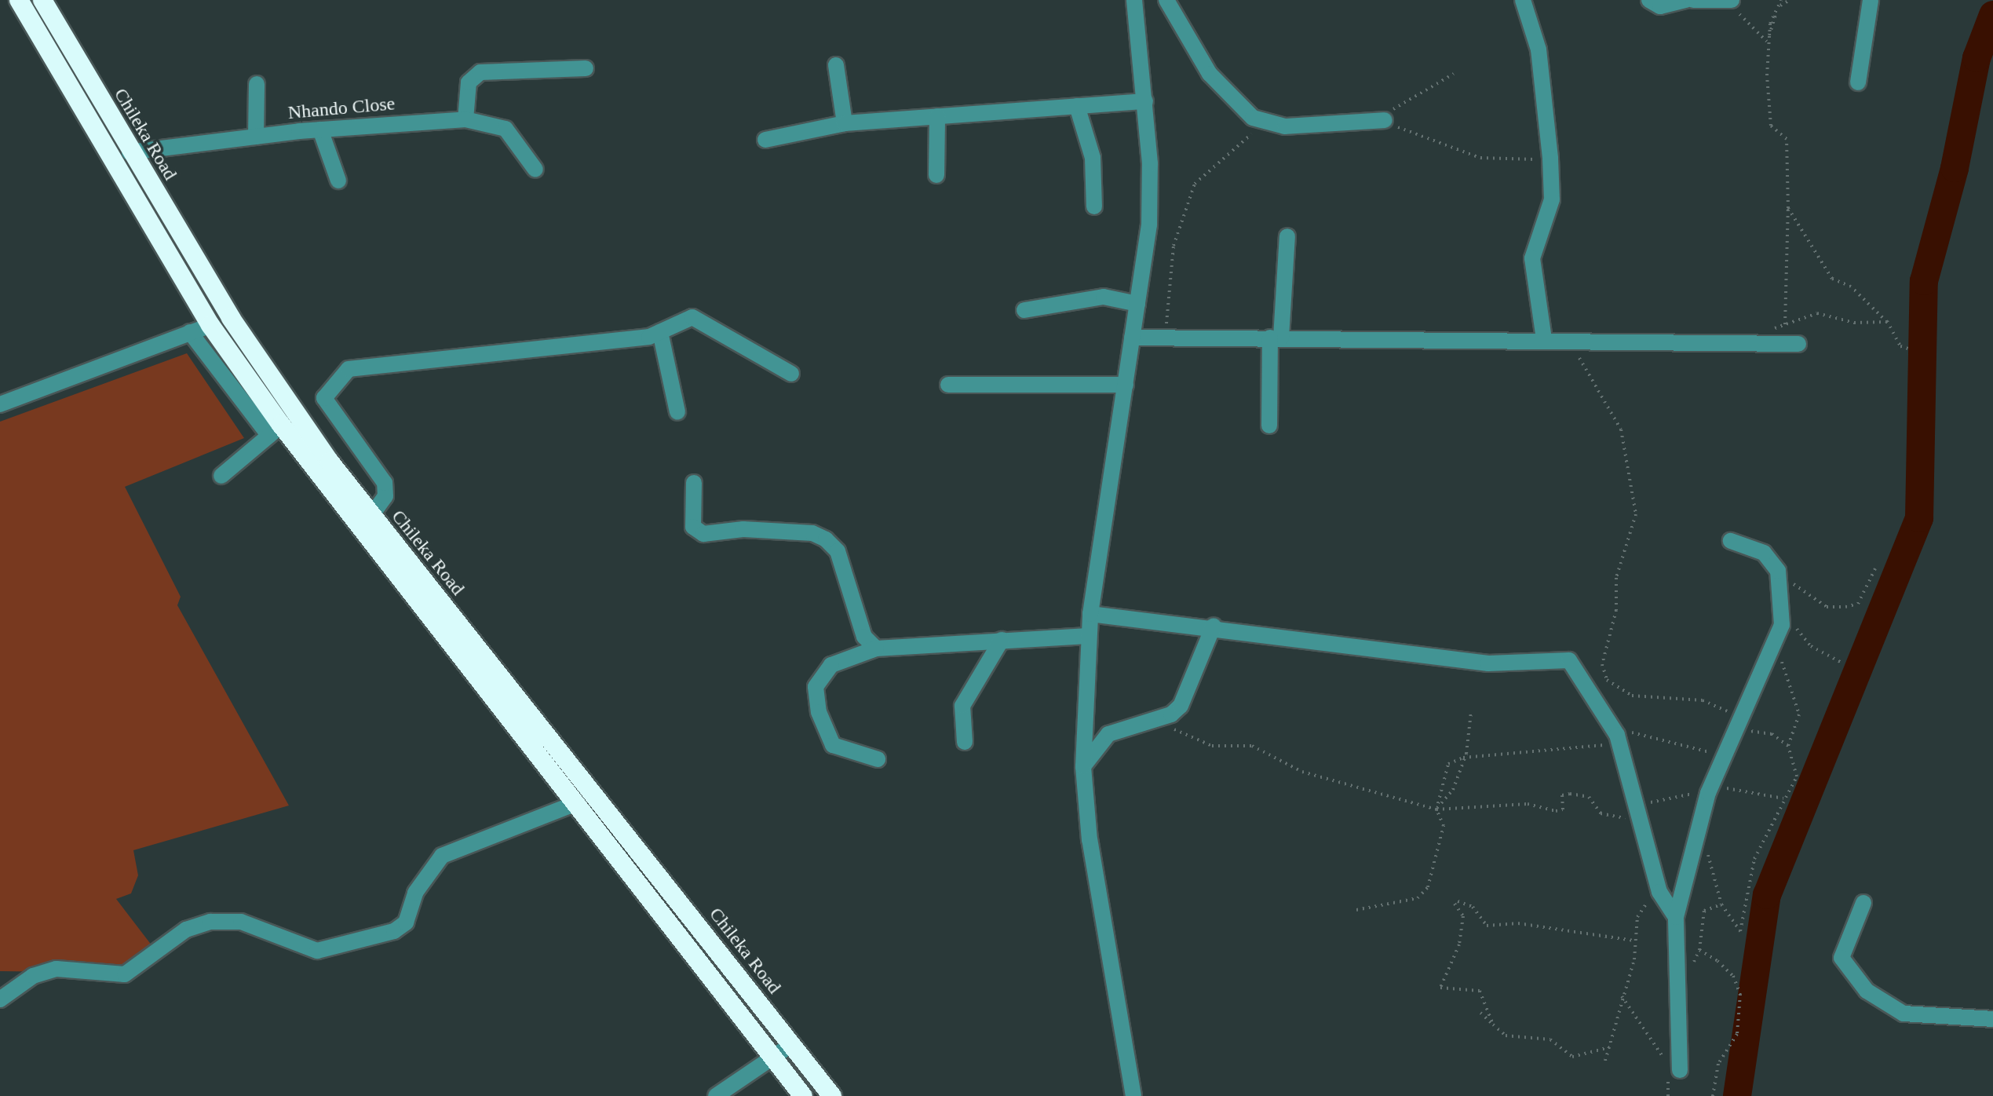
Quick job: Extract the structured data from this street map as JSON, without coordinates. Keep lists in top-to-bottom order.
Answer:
{
  "streets": {
    "highway": ["Chileka Road"],
    "street": ["Nhando Close"]
  },
  "crossings": [
    ["Nhando Close", "Chileka Road"]
  ]
}
